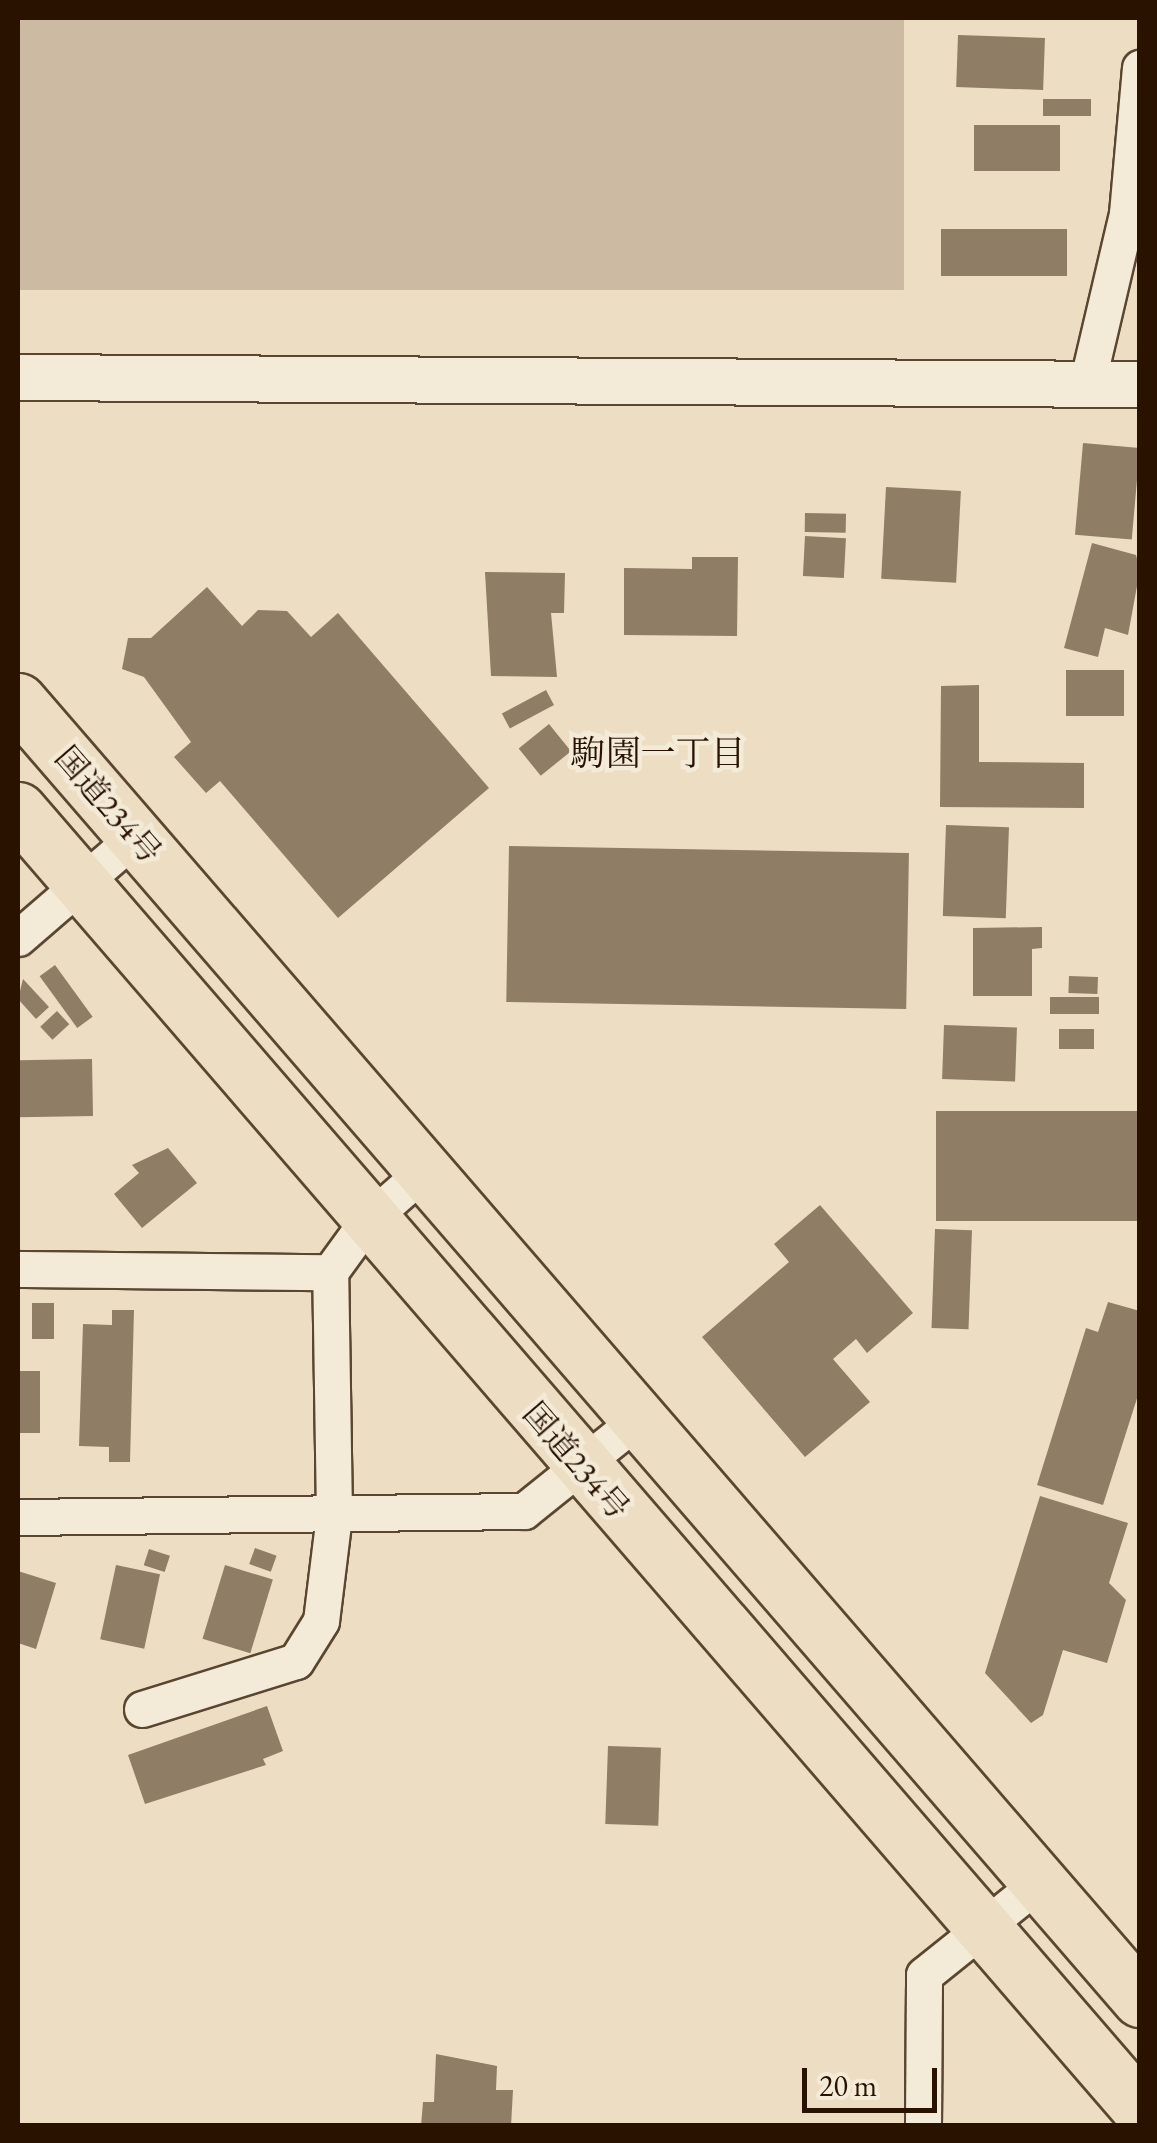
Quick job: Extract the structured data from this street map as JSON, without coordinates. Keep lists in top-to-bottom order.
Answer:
{
  "streets": {
    "highway": ["国道234号"]
  },
  "districts": ["駒園一丁目"],
  "scale_bar": "20 m"
}
